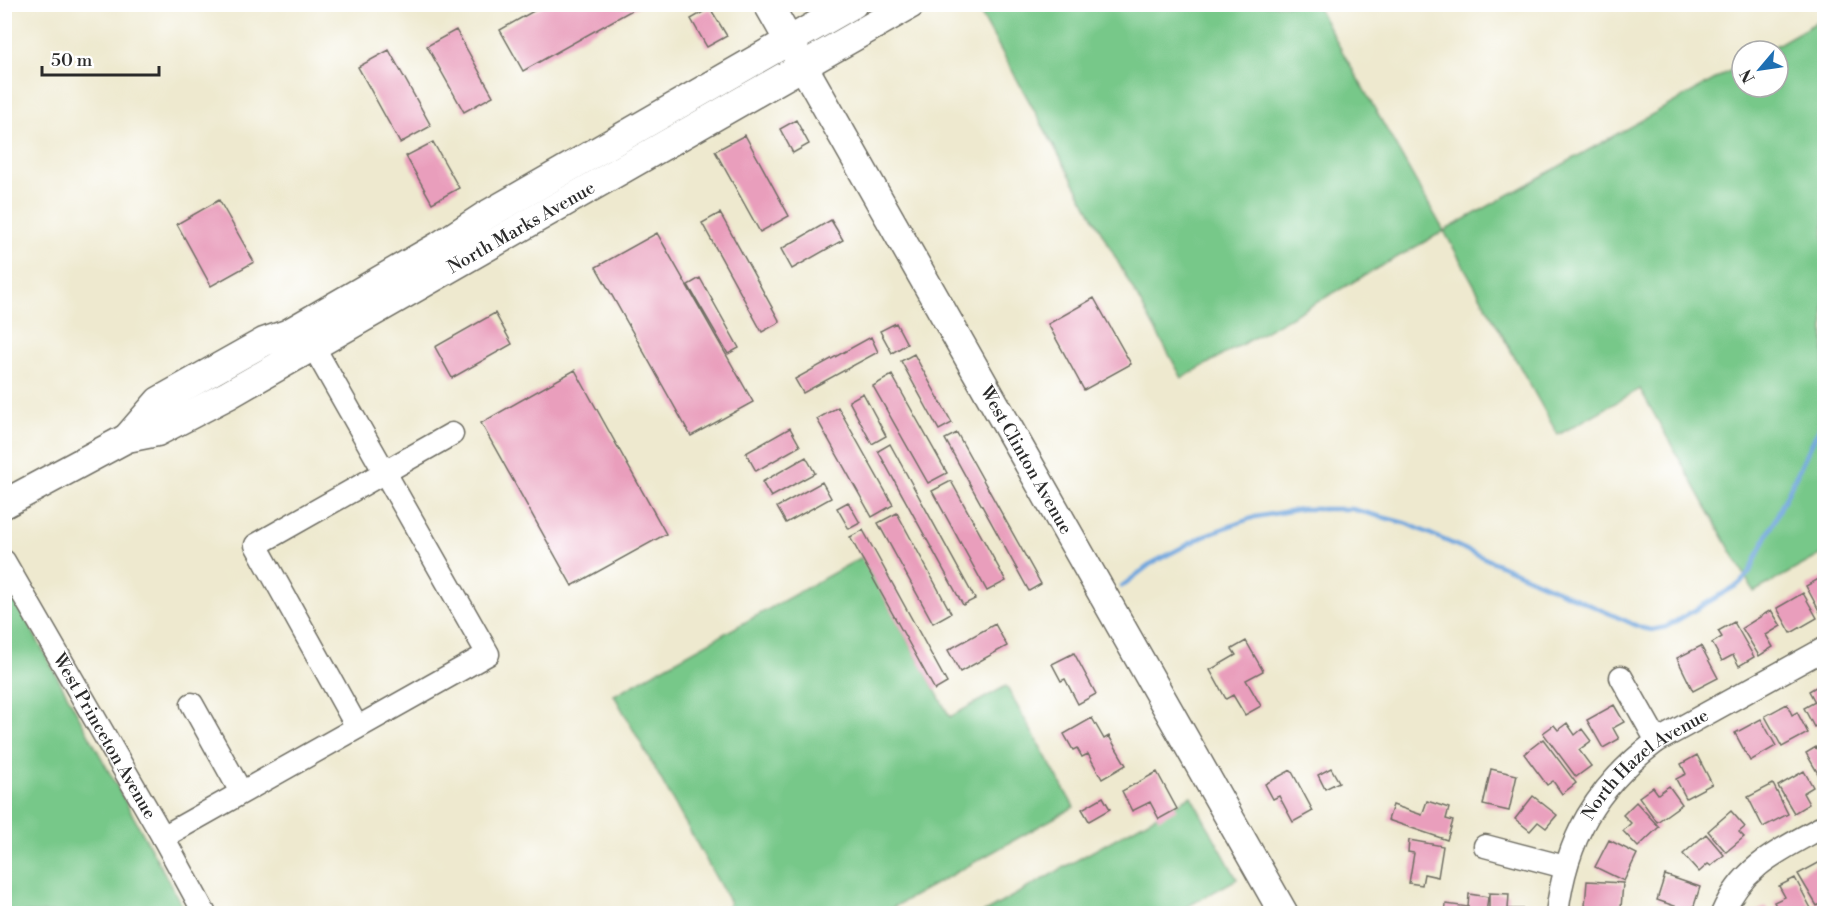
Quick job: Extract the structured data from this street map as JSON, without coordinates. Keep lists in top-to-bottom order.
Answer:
{
  "streets": {
    "main road": ["North Marks Avenue", "West Clinton Avenue"],
    "street": ["West Princeton Avenue", "North Hazel Avenue"]
  },
  "crossings": [
    ["North Marks Avenue", "West Clinton Avenue"]
  ],
  "scale_bar": "50 m",
  "north": "bottom left"
}
